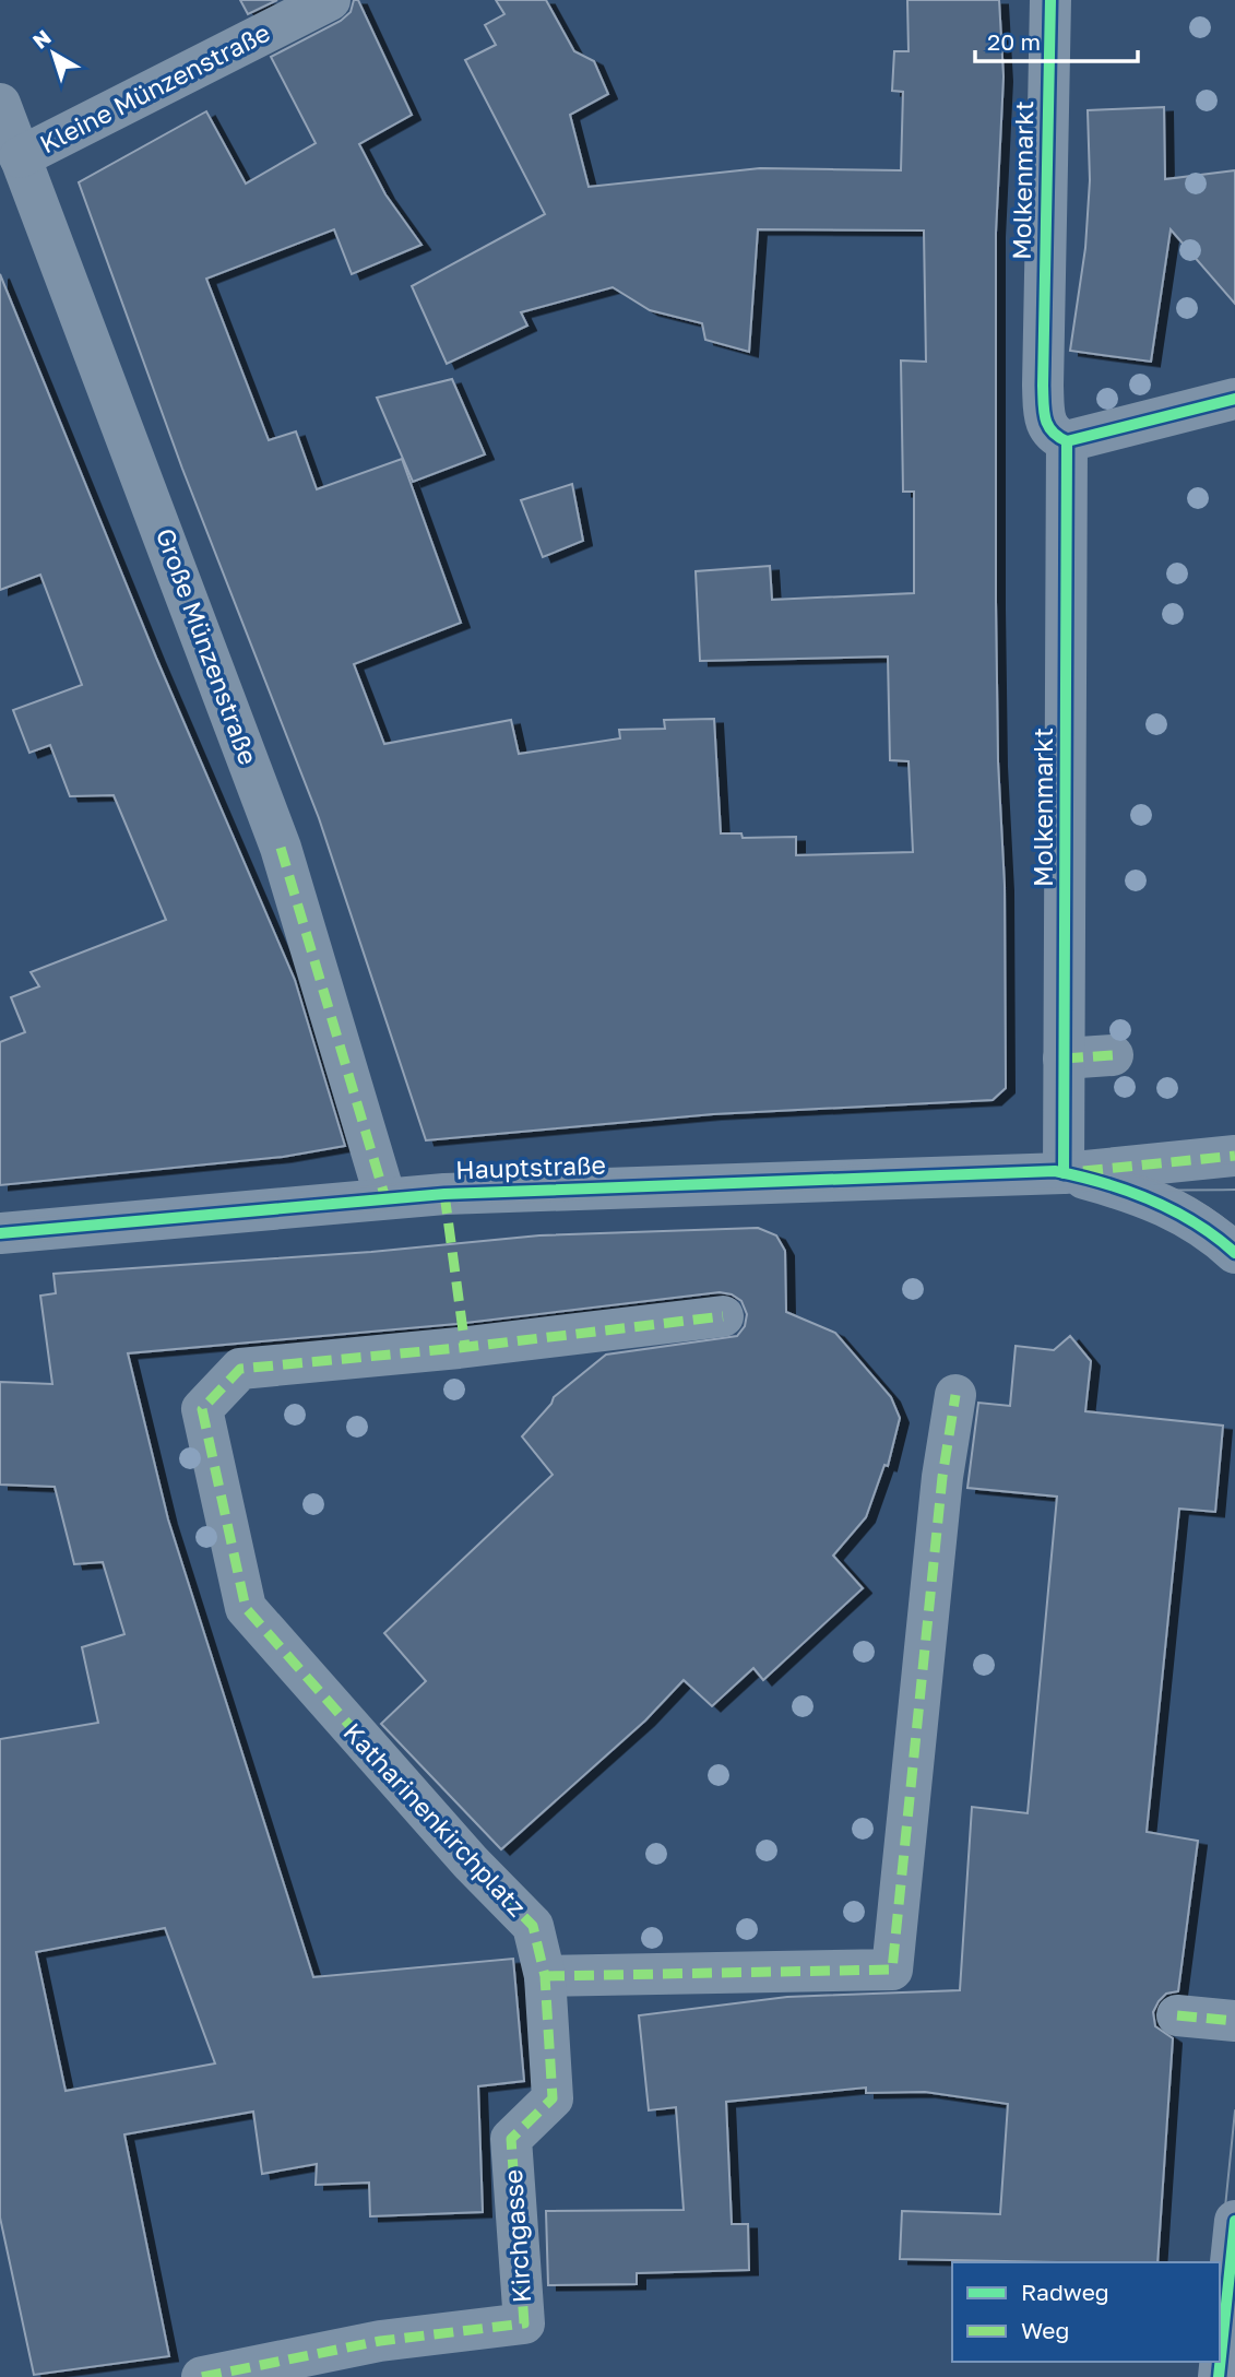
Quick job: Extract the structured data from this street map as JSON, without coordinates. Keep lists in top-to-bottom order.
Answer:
{
  "streets": {
    "street": [
      "Kleine Münzenstraße",
      "Molkenmarkt",
      "Große Münzenstraße",
      "Hauptstraße",
      "Katharinenkirchplatz",
      "Kirchgasse"
    ]
  },
  "crossings": [
    ["Kleine Münzenstraße", "Große Münzenstraße"],
    ["Molkenmarkt", "Hauptstraße"],
    ["Große Münzenstraße", "Hauptstraße"],
    ["Katharinenkirchplatz", "Kirchgasse"]
  ],
  "legend": ["Radweg", "Weg"],
  "scale_bar": "20 m",
  "north": "top left"
}
